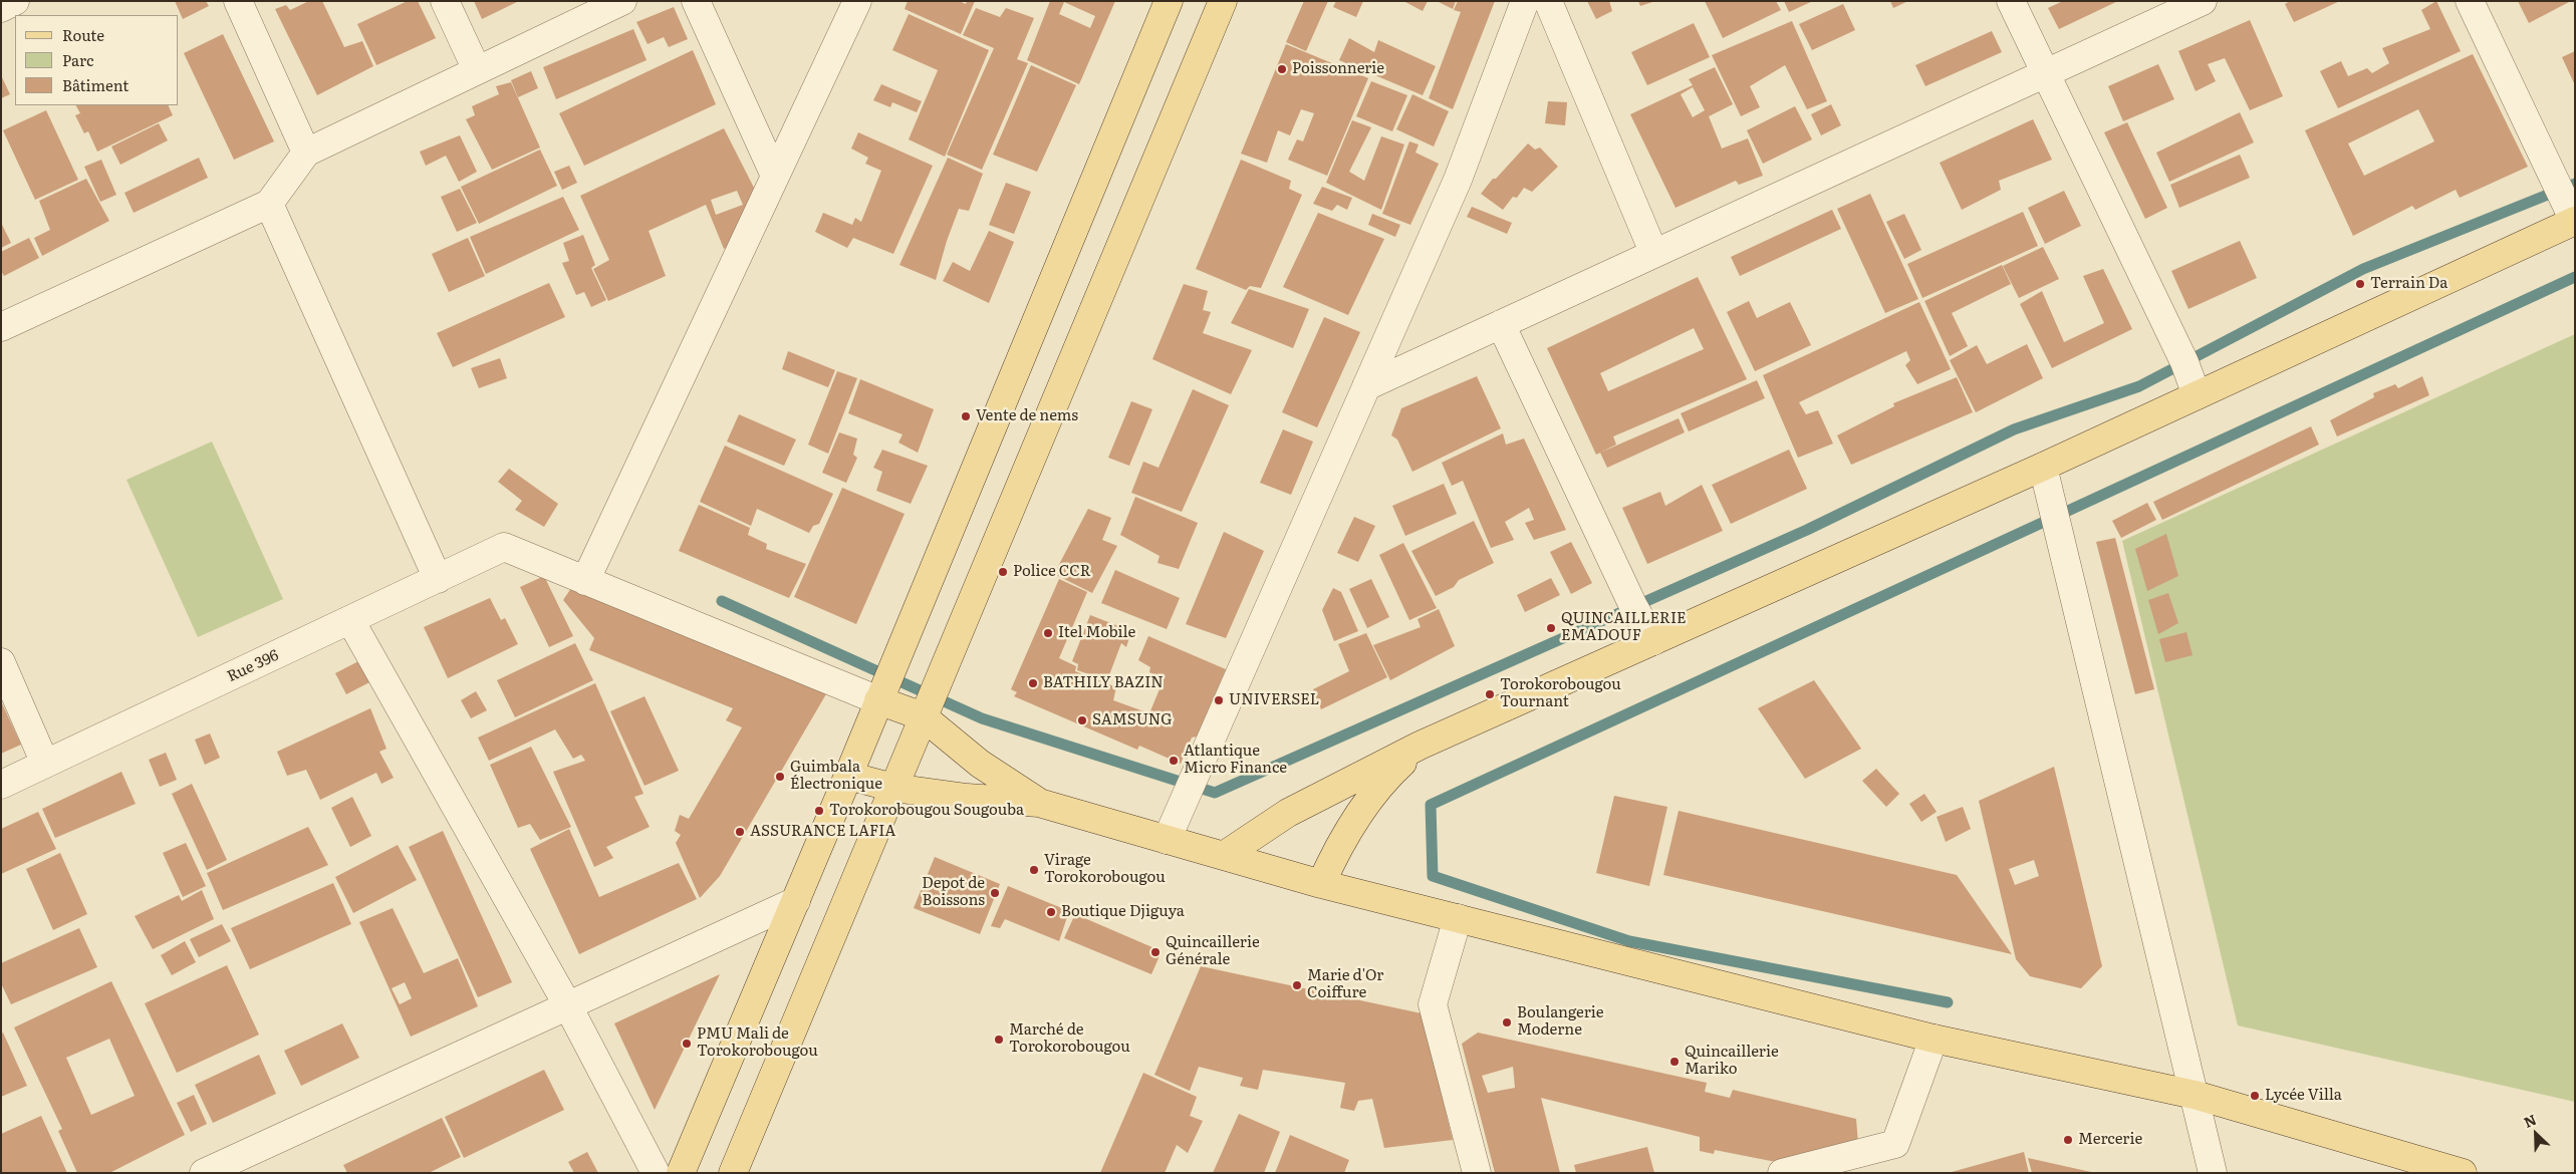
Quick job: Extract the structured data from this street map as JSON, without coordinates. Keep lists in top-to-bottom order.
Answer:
{
  "streets": {
    "street": ["Rue 396"]
  },
  "places": [
    "Poissonnerie",
    "Terrain Da",
    "Vente de nems",
    "Police CCR",
    "QUINCAILLERIE EMADOUF",
    "Itel Mobile",
    "BATHILY BAZIN",
    "Torokorobougou Tournant",
    "UNIVERSEL",
    "SAMSUNG",
    "Atlantique Micro Finance",
    "Guimbala Électronique",
    "Torokorobougou Sougouba",
    "ASSURANCE LAFIA",
    "Virage Torokorobougou",
    "Depot de Boissons",
    "Boutique Djiguya",
    "Quincaillerie Générale",
    "Marie d'Or Coiffure",
    "Boulangerie Moderne",
    "Marché de Torokorobougou",
    "PMU Mali de Torokorobougou",
    "Quincaillerie Mariko",
    "Lycée Villa",
    "Mercerie"
  ],
  "legend": ["Route", "Parc", "Bâtiment"],
  "north": "top left"
}
